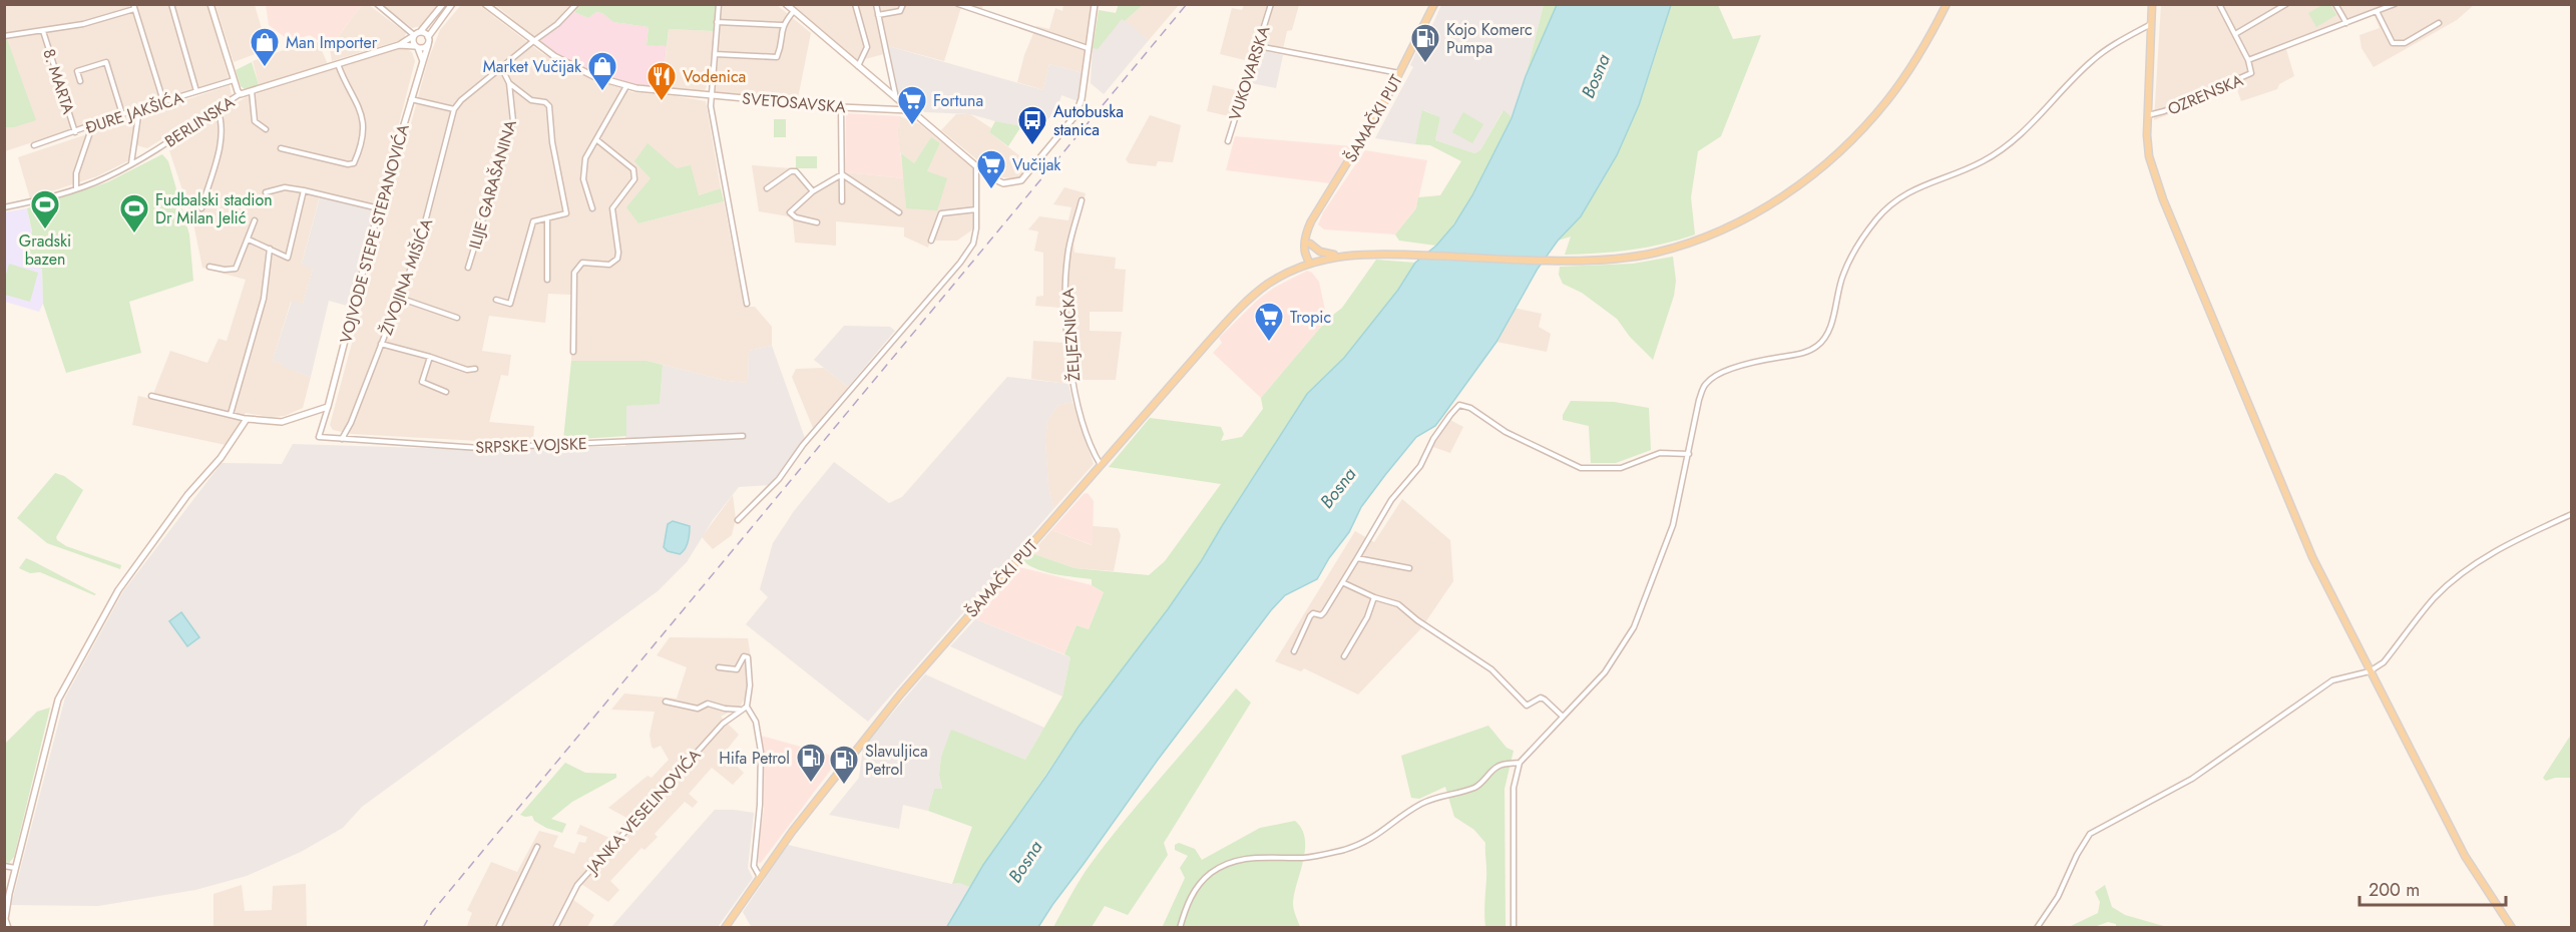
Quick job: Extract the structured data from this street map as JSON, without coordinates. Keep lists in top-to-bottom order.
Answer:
{
  "streets": {
    "main road": ["ŠAMAČKI PUT"],
    "street": [
      "VUKOVARSKA",
      "8. MARTA",
      "OZRENSKA",
      "SVETOSAVSKA",
      "ĐURE JAKŠIĆA",
      "BERLINSKA",
      "ILIJE GARAŠANINA",
      "VOJVODE STEPE STEPANOVIĆA",
      "ŽIVOJINA MIŠIĆA",
      "ŽELJEZNIČKA",
      "SRPSKE VOJSKE",
      "JANKA VESELINOVIĆA"
    ]
  },
  "crossings": [
    ["8. MARTA", "ĐURE JAKŠIĆA"],
    ["ŠAMAČKI PUT", "ŽELJEZNIČKA"],
    ["VOJVODE STEPE STEPANOVIĆA", "SRPSKE VOJSKE"],
    ["ŽIVOJINA MIŠIĆA", "SRPSKE VOJSKE"]
  ],
  "water": ["Bosna"],
  "places": {
    "fuel station": ["Kojo Komerc Pumpa", "Hifa Petrol", "Slavuljica Petrol"],
    "shop": ["Man Importer", "Market Vučijak"],
    "restaurant": ["Vodenica"],
    "supermarket": ["Fortuna", "Vučijak", "Tropic"],
    "bus stop": ["Autobuska stanica"],
    "sports": ["Gradski bazen", "Fudbalski stadion Dr Milan Jelić"]
  },
  "scale_bar": "200 m"
}
